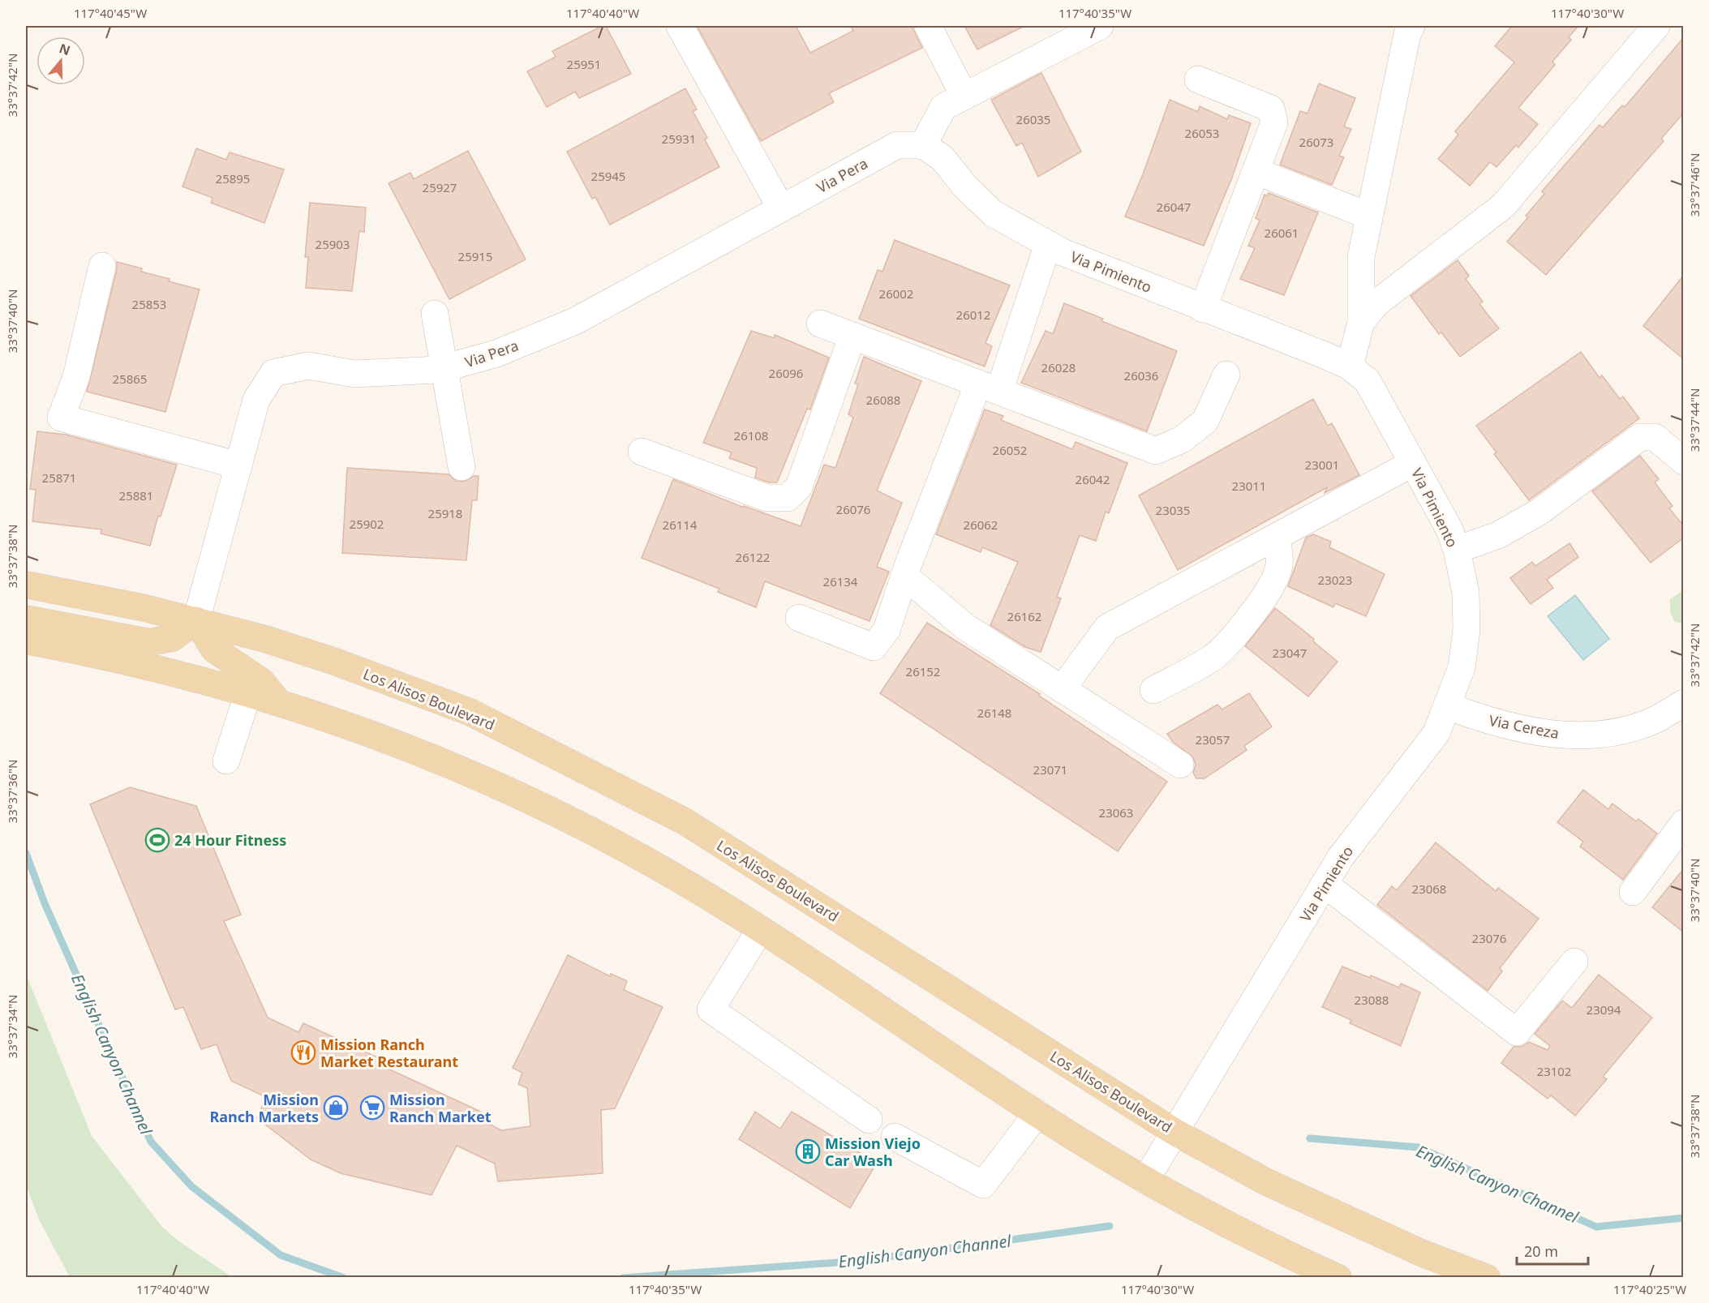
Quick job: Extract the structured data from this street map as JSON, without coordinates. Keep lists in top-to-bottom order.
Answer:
{
  "streets": {
    "main road": ["Los Alisos Boulevard"],
    "street": ["Via Pera", "Via Pimiento", "Via Cereza"]
  },
  "crossings": [
    ["Via Pera", "Via Pimiento"],
    ["Via Pera", "Los Alisos Boulevard"],
    ["Via Pimiento", "Los Alisos Boulevard"],
    ["Via Pimiento", "Via Cereza"]
  ],
  "water": ["English Canyon Channel"],
  "places": {
    "sports": ["24 Hour Fitness"],
    "restaurant": ["Mission Ranch Market Restaurant"],
    "shop": ["Mission Ranch Markets"],
    "supermarket": ["Mission Ranch Market"],
    "building": ["Mission Viejo Car Wash"]
  },
  "house_numbers": [
    "25951",
    "26035",
    "26053",
    "25931",
    "26073",
    "25945",
    "25895",
    "25927",
    "26047",
    "26061",
    "25903",
    "25915",
    "26002",
    "25853",
    "26012",
    "26028",
    "26096",
    "26036",
    "25865",
    "26088",
    "26108",
    "26052",
    "23001",
    "25871",
    "26042",
    "23011",
    "25881",
    "26076",
    "23035",
    "25918",
    "25902",
    "26114",
    "26062",
    "26122",
    "23023",
    "26134",
    "26162",
    "23047",
    "26152",
    "26148",
    "23057",
    "23071",
    "23063",
    "23068",
    "23076",
    "23088",
    "23094",
    "23102"
  ],
  "scale_bar": "20 m",
  "north": "top",
  "coordinates": [
    "117°40'45\"W",
    "117°40'40\"W",
    "117°40'35\"W",
    "117°40'30\"W",
    "33°37'42\"N",
    "33°37'46\"N",
    "33°37'40\"N",
    "33°37'44\"N",
    "33°37'38\"N",
    "33°37'36\"N",
    "33°37'34\"N",
    "117°40'25\"W"
  ]
}
